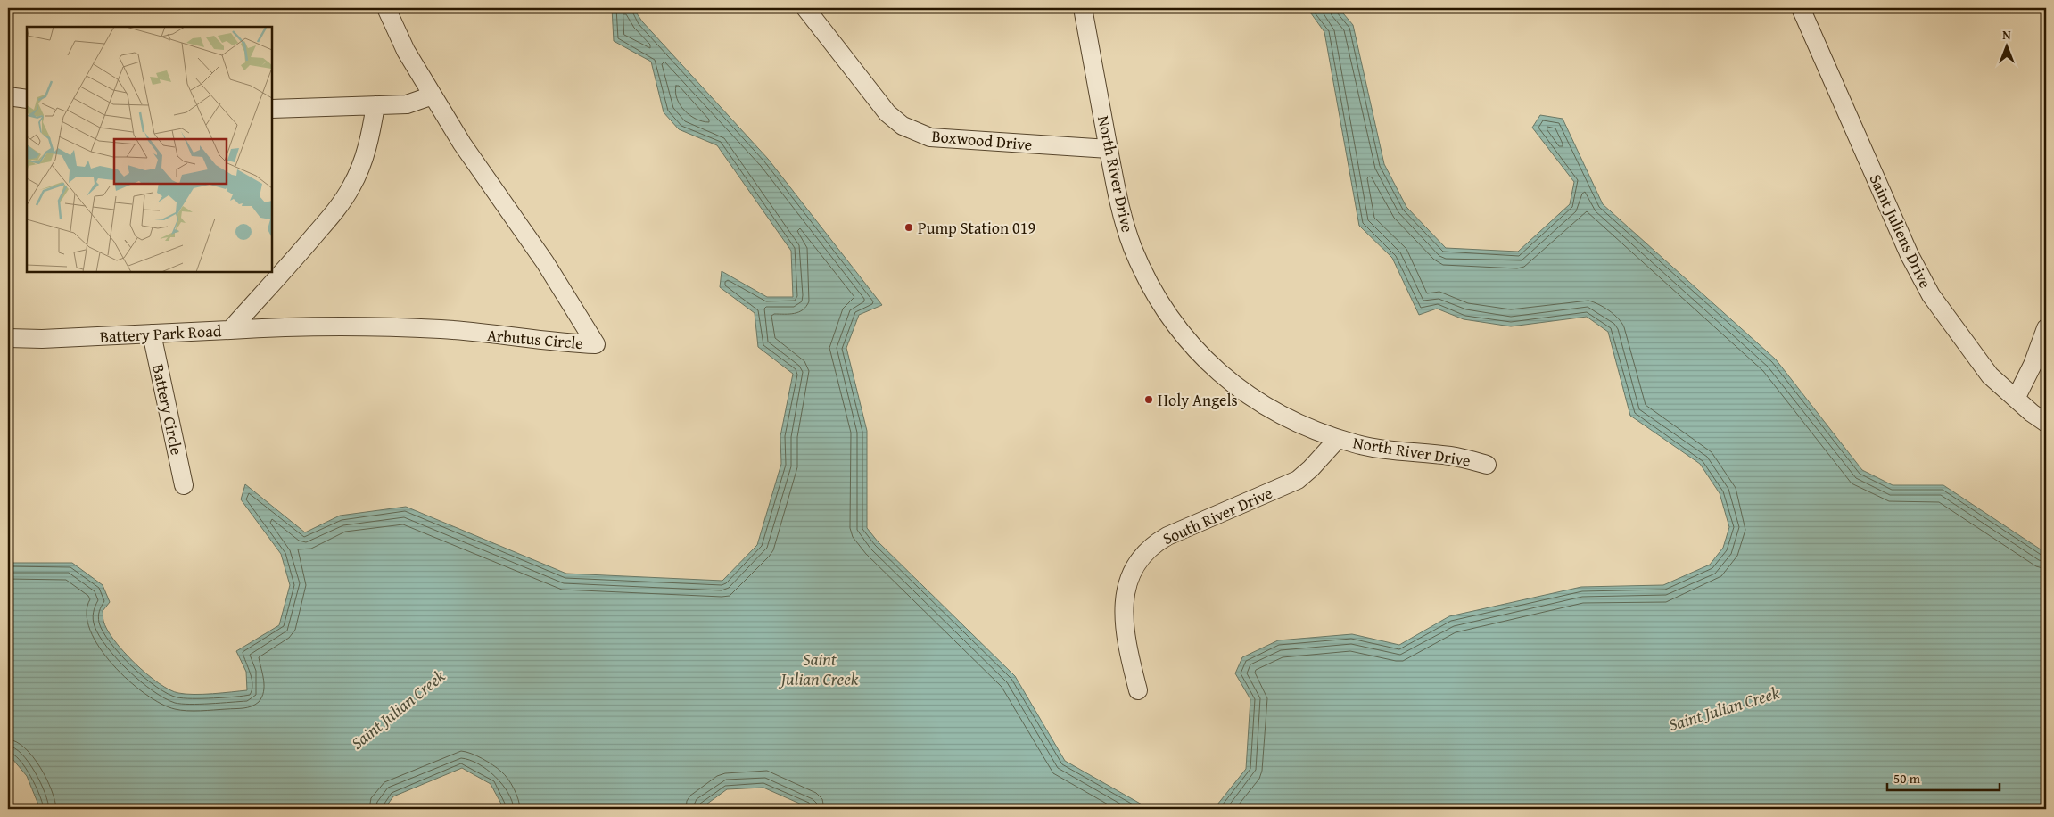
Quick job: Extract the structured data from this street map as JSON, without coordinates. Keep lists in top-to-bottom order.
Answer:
{
  "streets": {
    "street": [
      "Boxwood Drive",
      "North River Drive",
      "Saint Juliens Drive",
      "Battery Park Road",
      "Arbutus Circle",
      "Battery Circle",
      "South River Drive"
    ]
  },
  "crossings": [
    ["Boxwood Drive", "North River Drive"],
    ["North River Drive", "South River Drive"],
    ["Battery Park Road", "Arbutus Circle"],
    ["Battery Park Road", "Battery Circle"]
  ],
  "water": ["Saint Julian Creek"],
  "places": ["Pump Station 019", "Holy Angels"],
  "scale_bar": "50 m",
  "north": "top"
}
